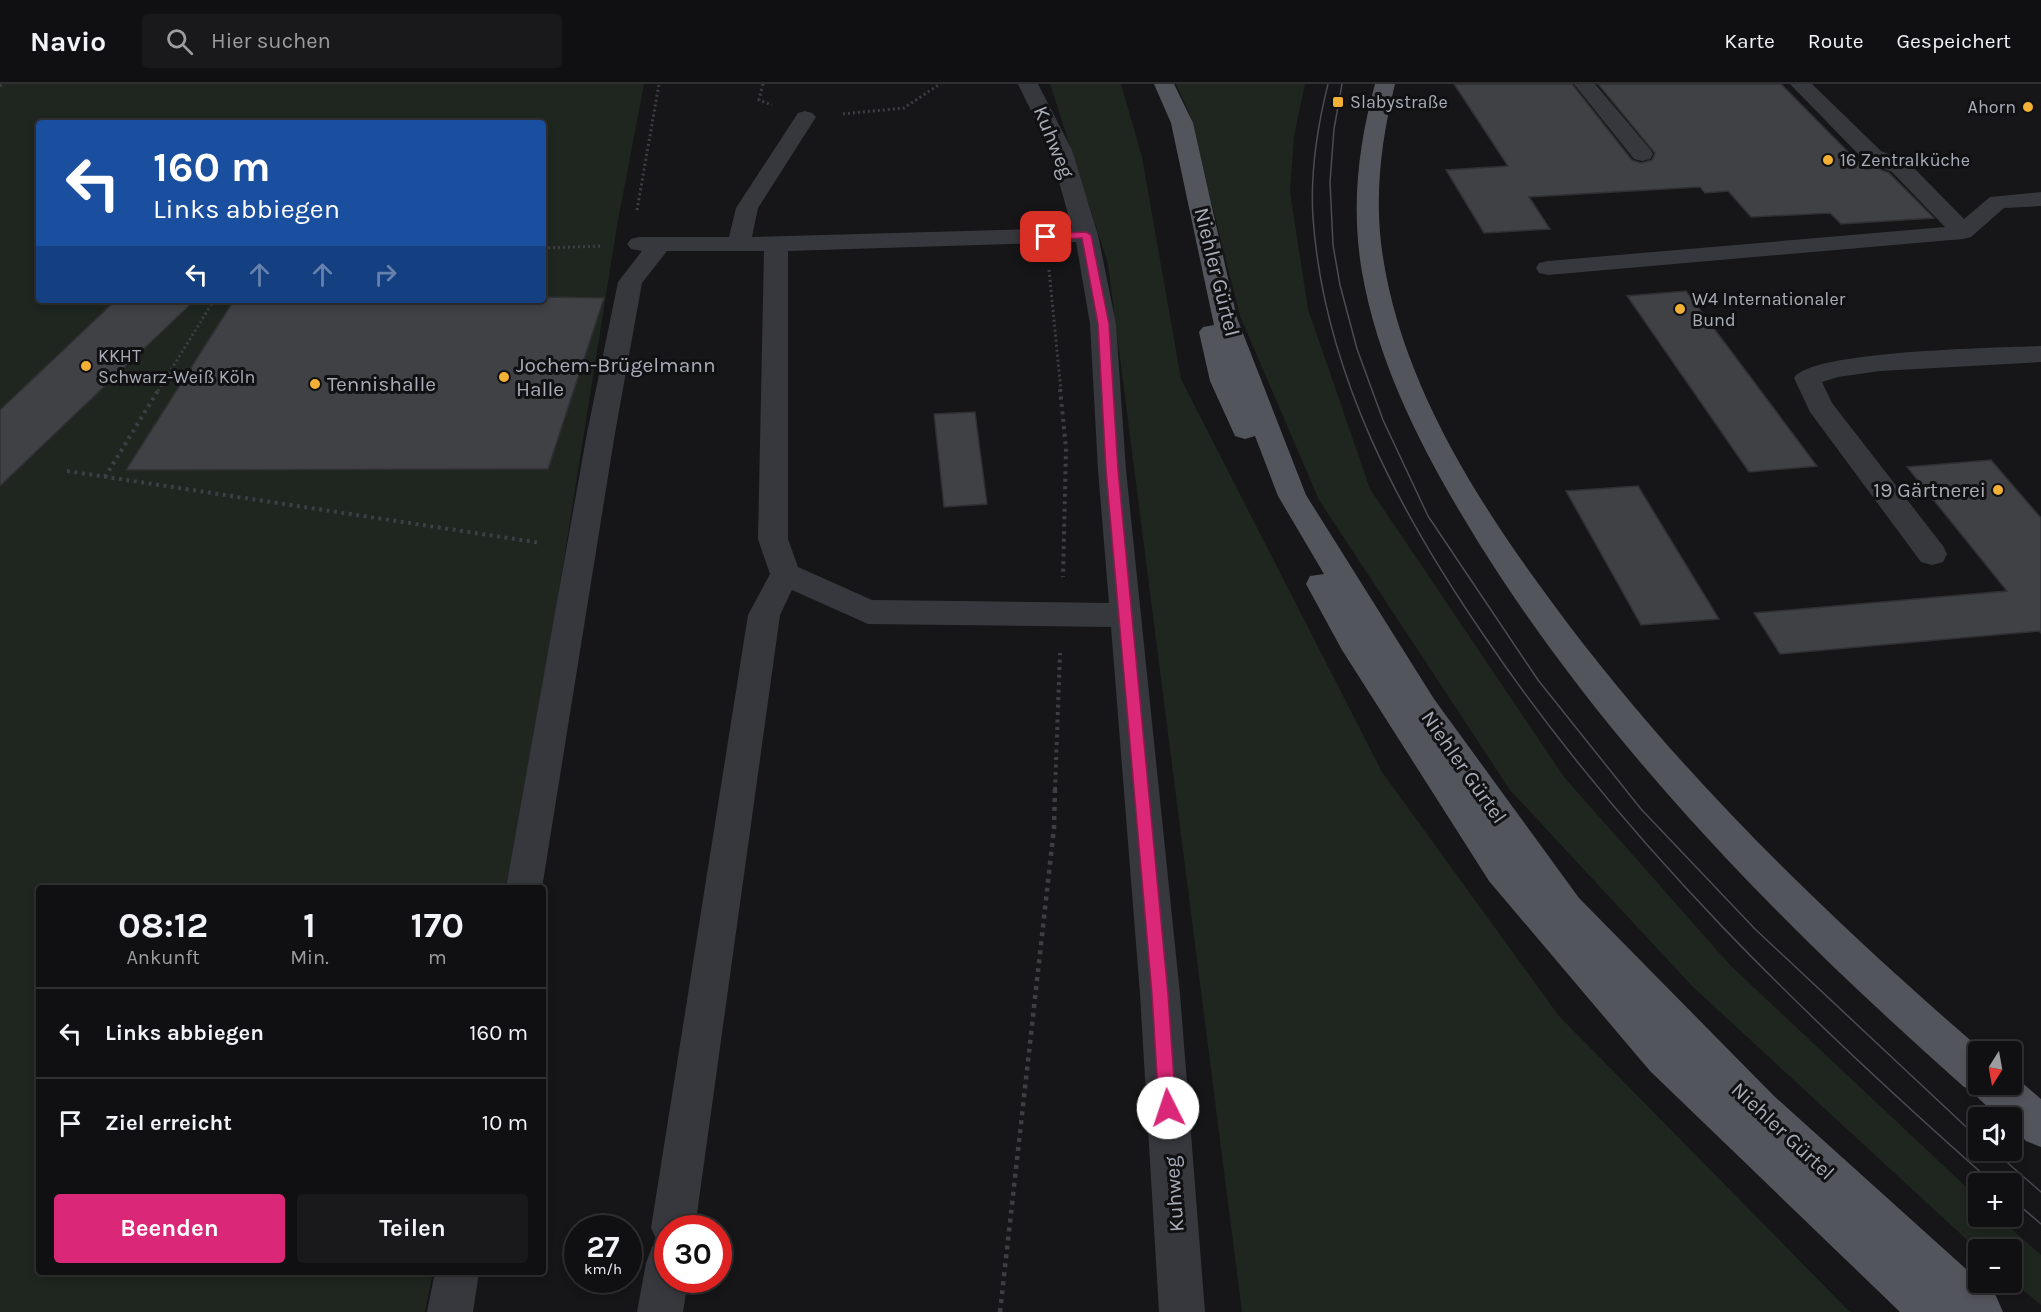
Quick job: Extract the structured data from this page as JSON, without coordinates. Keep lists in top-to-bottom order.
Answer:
{
  "streets": {
    "main road": ["Niehler Gürtel"],
    "street": ["Kuhweg"]
  },
  "places": {
    "transit": ["Slabystraße"],
    "other": [
      "Ahorn",
      "16 Zentralküche",
      "W4 Internationaler Bund",
      "KKHT Schwarz-Weiß Köln",
      "Jochem-Brügelmann Halle",
      "Tennishalle",
      "19 Gärtnerei"
    ]
  },
  "north": "bottom",
  "page": {
    "header": "Navio",
    "search": "Hier suchen",
    "nav": ["Karte", "Route", "Gespeichert"],
    "turn": ["160 m", "Links abbiegen"],
    "eta": [
      "08:12",
      "Ankunft",
      "1",
      "Min.",
      "170",
      "m"
    ],
    "list": [
      {
        "name": "Links abbiegen",
        "value": "160 m"
      },
      {
        "name": "Ziel erreicht",
        "value": "10 m"
      }
    ],
    "map_buttons": ["+", "−"],
    "buttons": ["Beenden", "Teilen"],
    "speed": "27 km/h",
    "limit": "30"
  }
}
